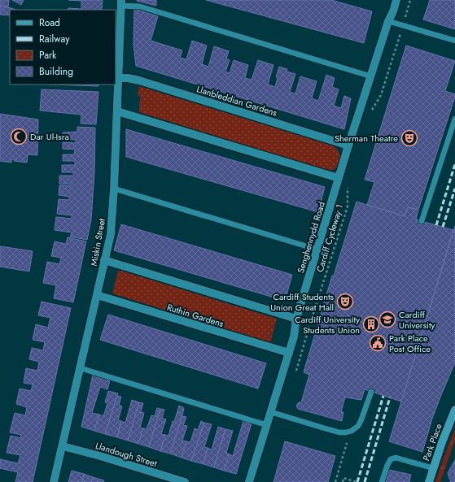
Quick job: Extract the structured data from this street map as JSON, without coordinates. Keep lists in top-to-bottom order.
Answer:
{
  "streets": {
    "street": [
      "Llanbleddian Gardens",
      "Senghennydd Road",
      "Miskin Street",
      "Ruthin Gardens",
      "Park Place",
      "Llandough Street"
    ],
    "path": ["Cardiff Cycleway 1"]
  },
  "crossings": [
    ["Llanbleddian Gardens", "Senghennydd Road"],
    ["Llanbleddian Gardens", "Miskin Street"],
    ["Senghennydd Road", "Ruthin Gardens"],
    ["Miskin Street", "Ruthin Gardens"],
    ["Miskin Street", "Llandough Street"]
  ],
  "places": {
    "mosque": ["Dar Ul-Isra"],
    "theatre": ["Sherman Theatre", "Cardiff Students Union Great Hall"],
    "school or university": ["Cardiff University"],
    "building": ["Cardiff University Students Union"],
    "public building": ["Park Place Post Office"]
  },
  "legend": [
    "Road",
    "Railway",
    "Park",
    "Building"
  ]
}
